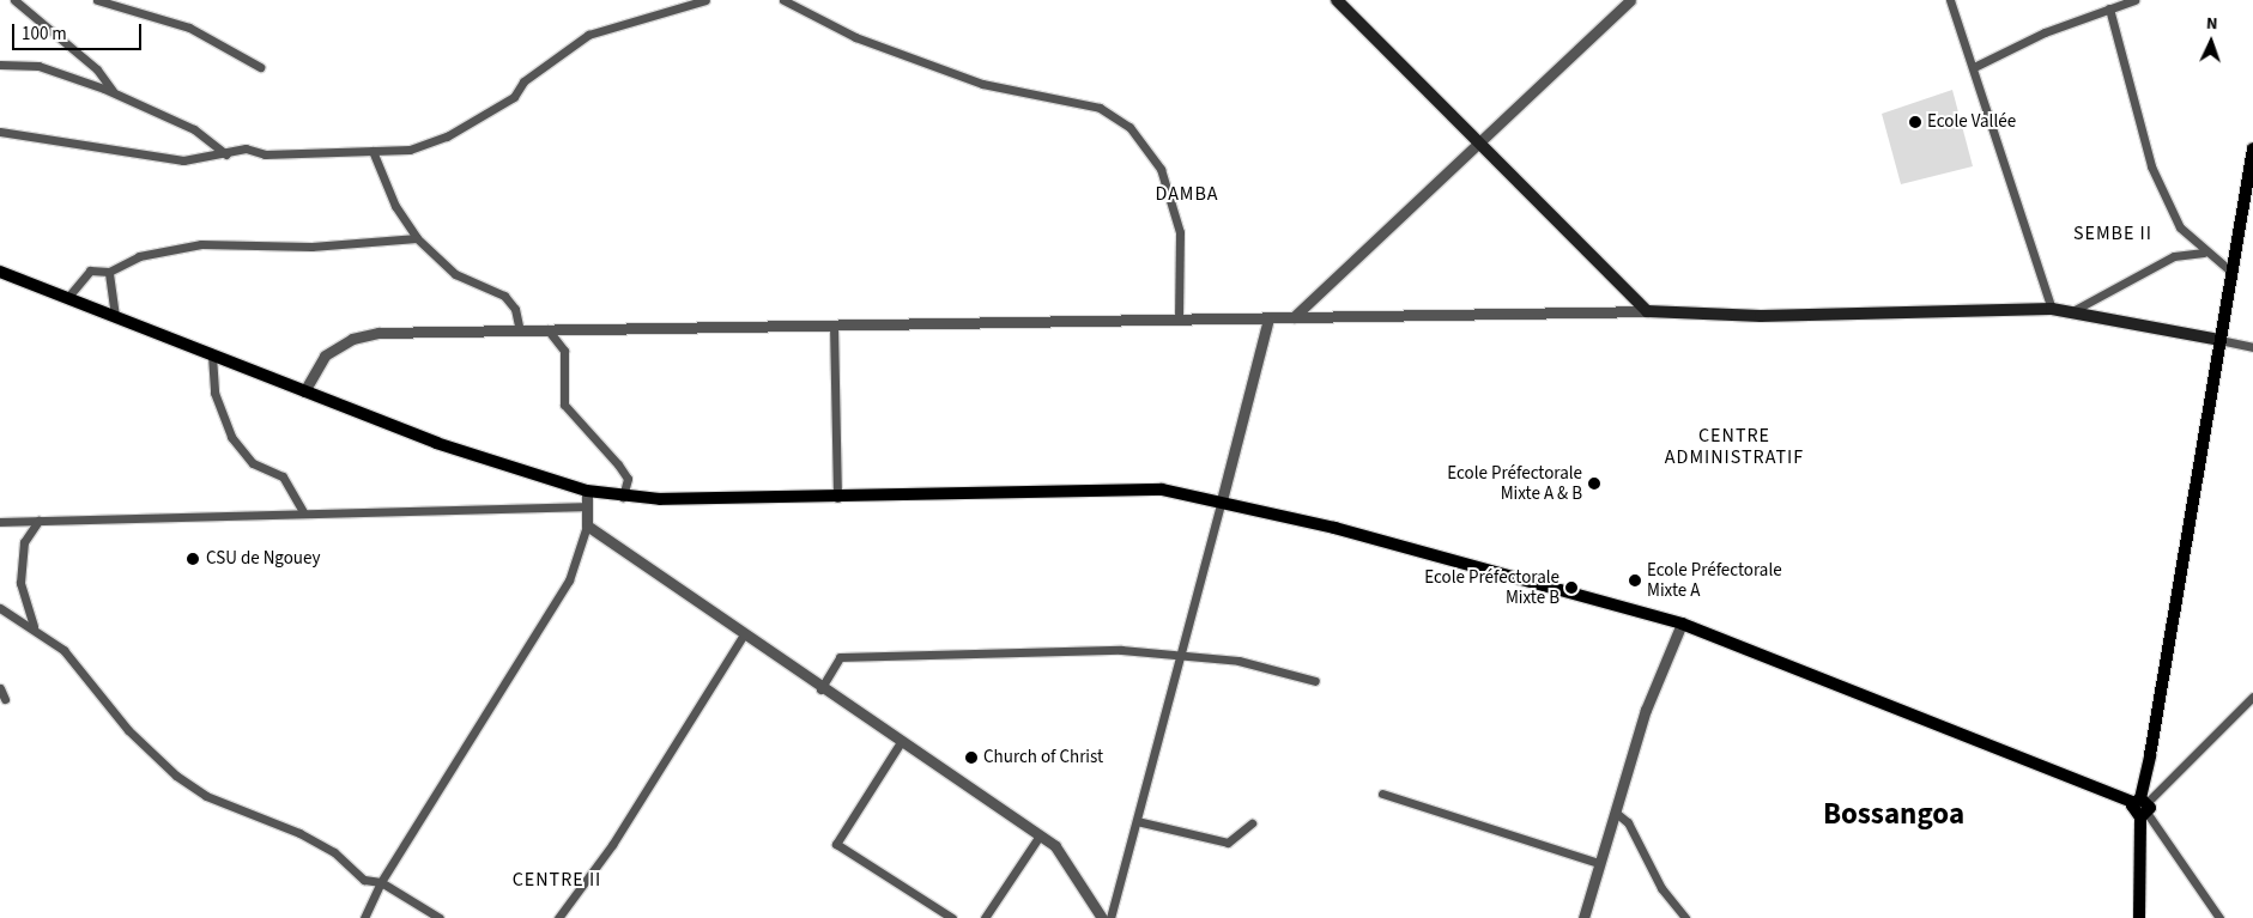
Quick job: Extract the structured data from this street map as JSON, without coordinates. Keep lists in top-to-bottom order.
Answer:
{
  "districts": [
    "DAMBA",
    "SEMBE II",
    "CENTRE ADMINISTRATIF",
    "Bossangoa",
    "CENTRE II"
  ],
  "places": [
    "Ecole Vallée",
    "Ecole Préfectorale Mixte A & B",
    "CSU de Ngouey",
    "Ecole Préfectorale Mixte A",
    "Ecole Préfectorale Mixte B",
    "Church of Christ"
  ],
  "scale_bar": "100 m",
  "north": "top"
}
